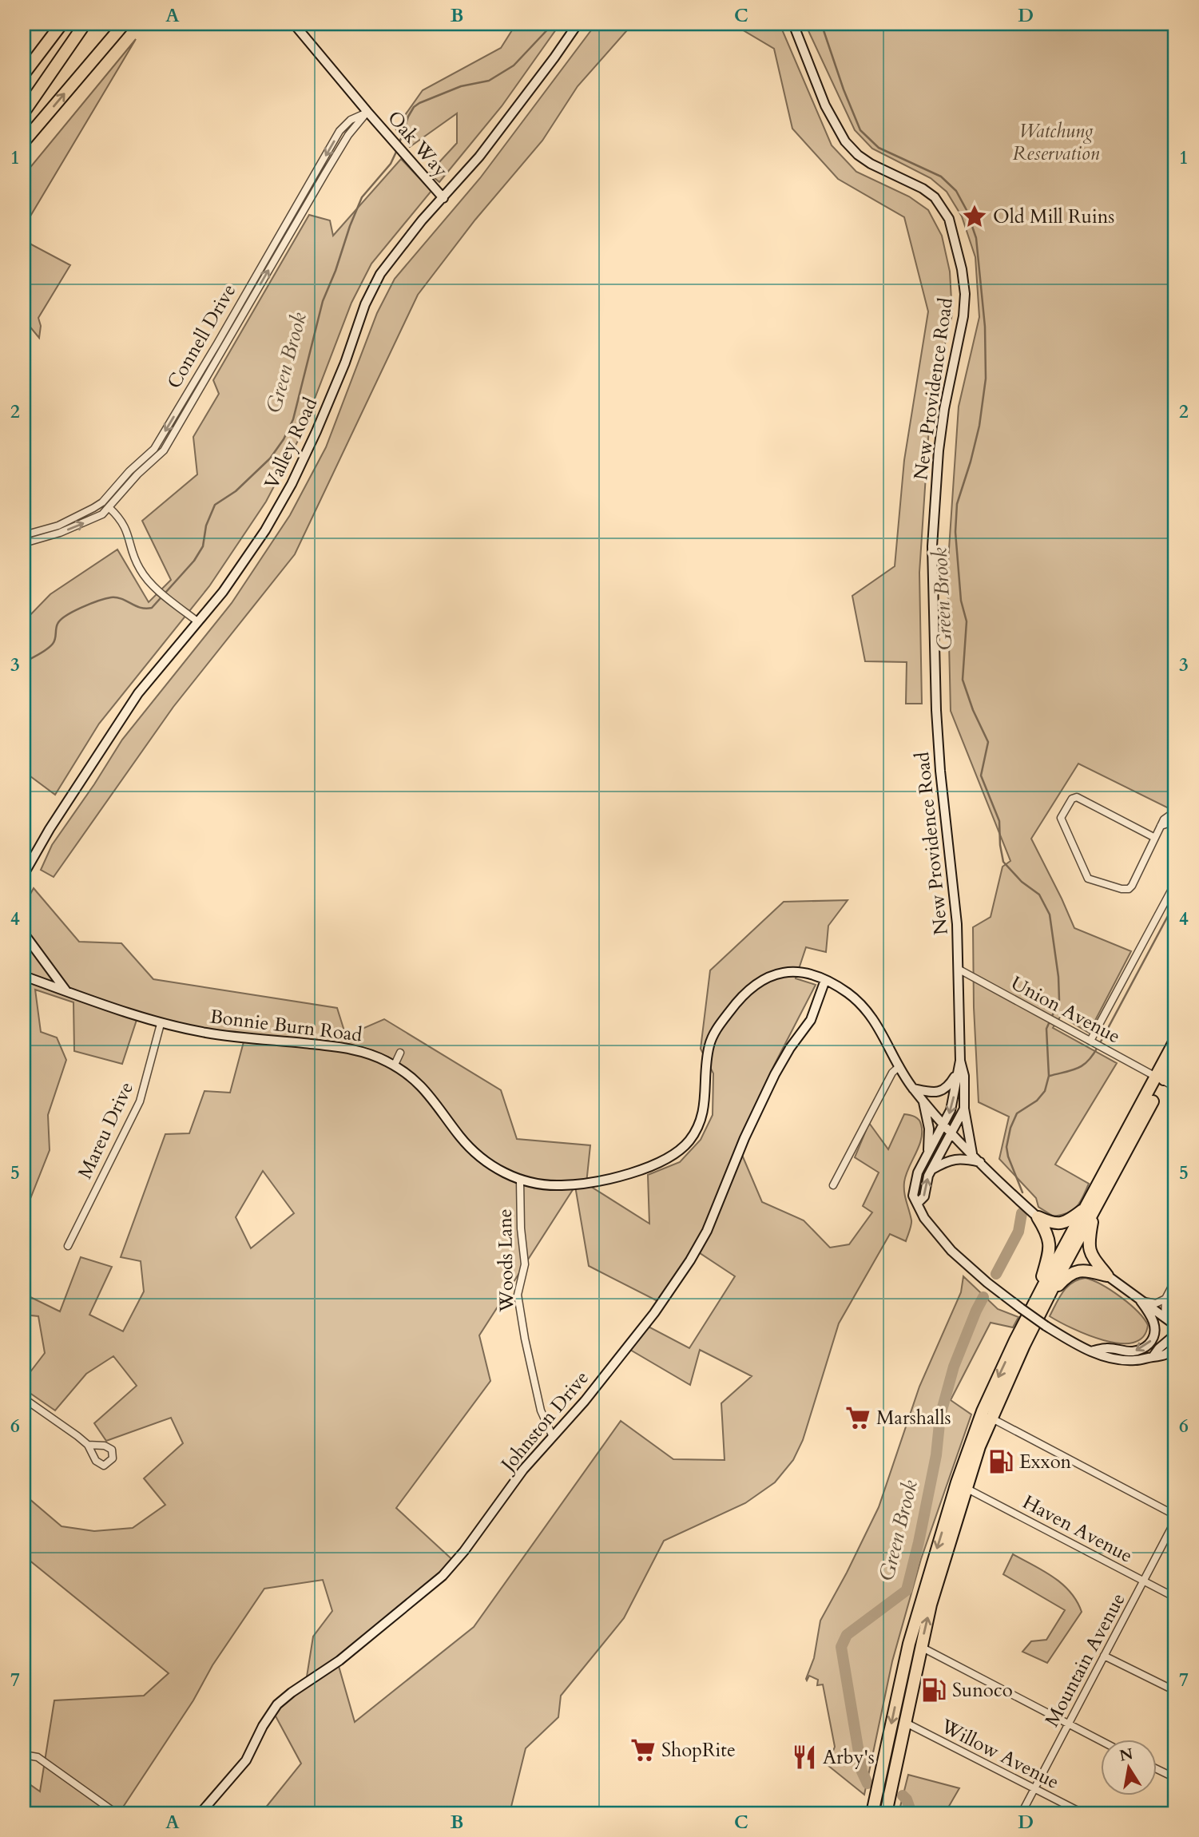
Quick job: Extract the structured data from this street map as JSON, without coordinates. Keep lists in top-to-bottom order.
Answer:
{
  "streets": {
    "main road": [
      "Oak Way",
      "New Providence Road",
      "Valley Road",
      "Bonnie Burn Road",
      "Johnston Drive"
    ],
    "street": [
      "Connell Drive",
      "Union Avenue",
      "Mareu Drive",
      "Woods Lane",
      "Haven Avenue",
      "Mountain Avenue",
      "Willow Avenue"
    ]
  },
  "crossings": [
    ["Oak Way", "Connell Drive"],
    ["Oak Way", "Valley Road"],
    ["New Providence Road", "Union Avenue"],
    ["New Providence Road", "Bonnie Burn Road"],
    ["Bonnie Burn Road", "Mareu Drive"],
    ["Bonnie Burn Road", "Woods Lane"],
    ["Bonnie Burn Road", "Johnston Drive"],
    ["Woods Lane", "Johnston Drive"],
    ["Haven Avenue", "Mountain Avenue"],
    ["Mountain Avenue", "Willow Avenue"]
  ],
  "water": ["Green Brook"],
  "parks": ["Watchung Reservation"],
  "places": {
    "place": ["Old Mill Ruins"],
    "supermarket": ["Marshalls", "ShopRite"],
    "fuel station": ["Exxon", "Sunoco"],
    "restaurant": ["Arby's"]
  },
  "north": "top",
  "grid": {
    "columns": [
      "A",
      "B",
      "C",
      "D"
    ],
    "rows": [
      "1",
      "2",
      "3",
      "4",
      "5",
      "6",
      "7"
    ]
  }
}
